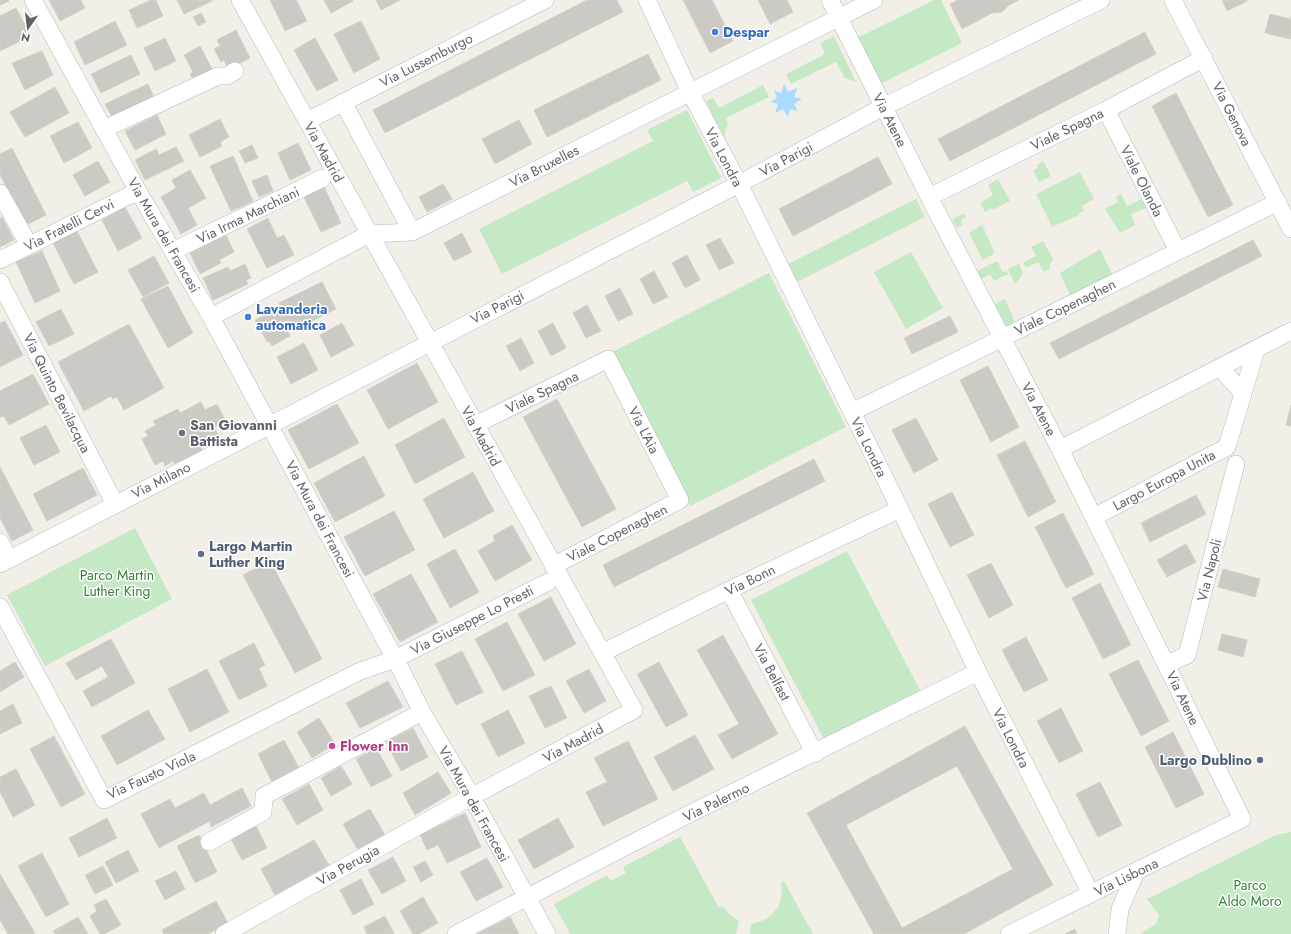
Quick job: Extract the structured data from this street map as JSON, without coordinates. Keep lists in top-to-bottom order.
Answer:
{
  "streets": {
    "street": [
      "Via Lussemburgo",
      "Via Genova",
      "Via Atene",
      "Viale Spagna",
      "Via Madrid",
      "Via Londra",
      "Via Parigi",
      "Via Bruxelles",
      "Viale Olanda",
      "Via Irma Marchiani",
      "Via Fratelli Cervi",
      "Via Mura dei Francesi",
      "Viale Copenaghen",
      "Via Quinto Bevilacqua",
      "Via L'Aia",
      "Via Milano",
      "Largo Europa Unita",
      "Via Napoli",
      "Via Bonn",
      "Via Giuseppe Lo Presti",
      "Via Belfast",
      "Via Fausto Viola",
      "Via Palermo",
      "Via Perugia",
      "Via Lisbona"
    ]
  },
  "crossings": [
    ["Via Lussemburgo", "Via Madrid"],
    ["Via Genova", "Viale Spagna"],
    ["Via Genova", "Viale Copenaghen"],
    ["Via Atene", "Viale Spagna"],
    ["Via Atene", "Via Parigi"],
    ["Via Atene", "Via Bruxelles"],
    ["Via Atene", "Viale Copenaghen"],
    ["Via Atene", "Largo Europa Unita"],
    ["Via Atene", "Via Napoli"],
    ["Via Atene", "Via Lisbona"],
    ["Viale Spagna", "Via Madrid"],
    ["Viale Spagna", "Viale Olanda"],
    ["Viale Spagna", "Via L'Aia"],
    ["Via Madrid", "Via Parigi"],
    ["Via Madrid", "Via Bruxelles"],
    ["Via Madrid", "Via Mura dei Francesi"],
    ["Via Madrid", "Viale Copenaghen"],
    ["Via Madrid", "Via Milano"],
    ["Via Madrid", "Via Bonn"],
    ["Via Madrid", "Via Perugia"],
    ["Via Londra", "Via Parigi"],
    ["Via Londra", "Via Bruxelles"],
    ["Via Londra", "Viale Copenaghen"],
    ["Via Londra", "Via Bonn"],
    ["Via Londra", "Via Palermo"],
    ["Via Londra", "Via Lisbona"],
    ["Via Parigi", "Via Milano"],
    ["Via Bruxelles", "Via Mura dei Francesi"],
    ["Viale Olanda", "Viale Copenaghen"],
    ["Via Irma Marchiani", "Via Mura dei Francesi"],
    ["Via Fratelli Cervi", "Via Mura dei Francesi"],
    ["Via Mura dei Francesi", "Via Milano"],
    ["Via Mura dei Francesi", "Via Giuseppe Lo Presti"],
    ["Via Mura dei Francesi", "Via Fausto Viola"],
    ["Via Mura dei Francesi", "Via Palermo"],
    ["Via Mura dei Francesi", "Via Perugia"],
    ["Viale Copenaghen", "Via L'Aia"],
    ["Via Quinto Bevilacqua", "Via Milano"],
    ["Via Bonn", "Via Belfast"],
    ["Via Giuseppe Lo Presti", "Via Fausto Viola"],
    ["Via Belfast", "Via Palermo"]
  ],
  "parks": ["Parco Martin Luther King", "Parco Aldo Moro"],
  "places": [
    "Despar",
    "Lavanderia automatica",
    "San Giovanni Battista",
    "Largo Martin Luther King",
    "Flower Inn",
    "Largo Dublino"
  ],
  "north": "bottom"
}
